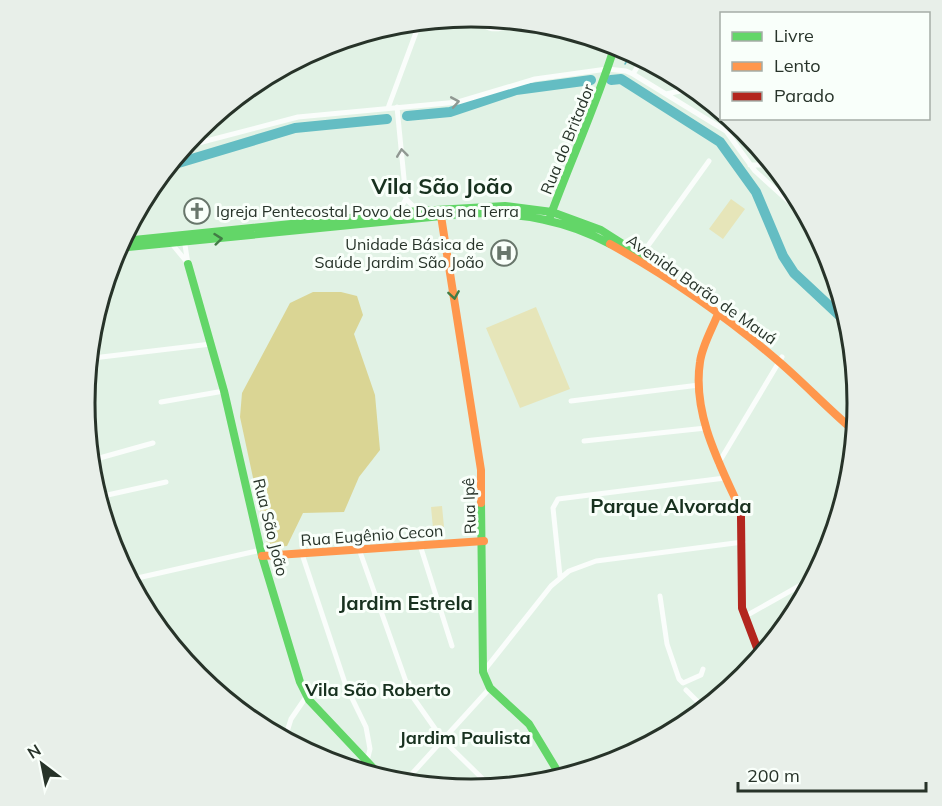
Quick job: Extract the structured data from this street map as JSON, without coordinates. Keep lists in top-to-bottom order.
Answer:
{
  "streets": {
    "street": [
      "Rua do Britador",
      "Avenida Barão de Mauá",
      "Rua Ipê",
      "Rua São João",
      "Rua Eugênio Cecon"
    ]
  },
  "crossings": [
    ["Rua do Britador", "Avenida Barão de Mauá"],
    ["Avenida Barão de Mauá", "Rua Ipê"],
    ["Avenida Barão de Mauá", "Rua São João"],
    ["Rua Ipê", "Rua Eugênio Cecon"],
    ["Rua São João", "Rua Eugênio Cecon"]
  ],
  "one_way": ["Rua Ipê"],
  "districts": [
    "Vila São João",
    "Parque Alvorada",
    "Jardim Estrela",
    "Vila São Roberto",
    "Jardim Paulista"
  ],
  "places": {
    "church": ["Igreja Pentecostal Povo de Deus na Terra"],
    "hospital": ["Unidade Básica de Saúde Jardim São João"]
  },
  "legend": ["Livre", "Lento", "Parado"],
  "scale_bar": "200 m",
  "north": "top left"
}
